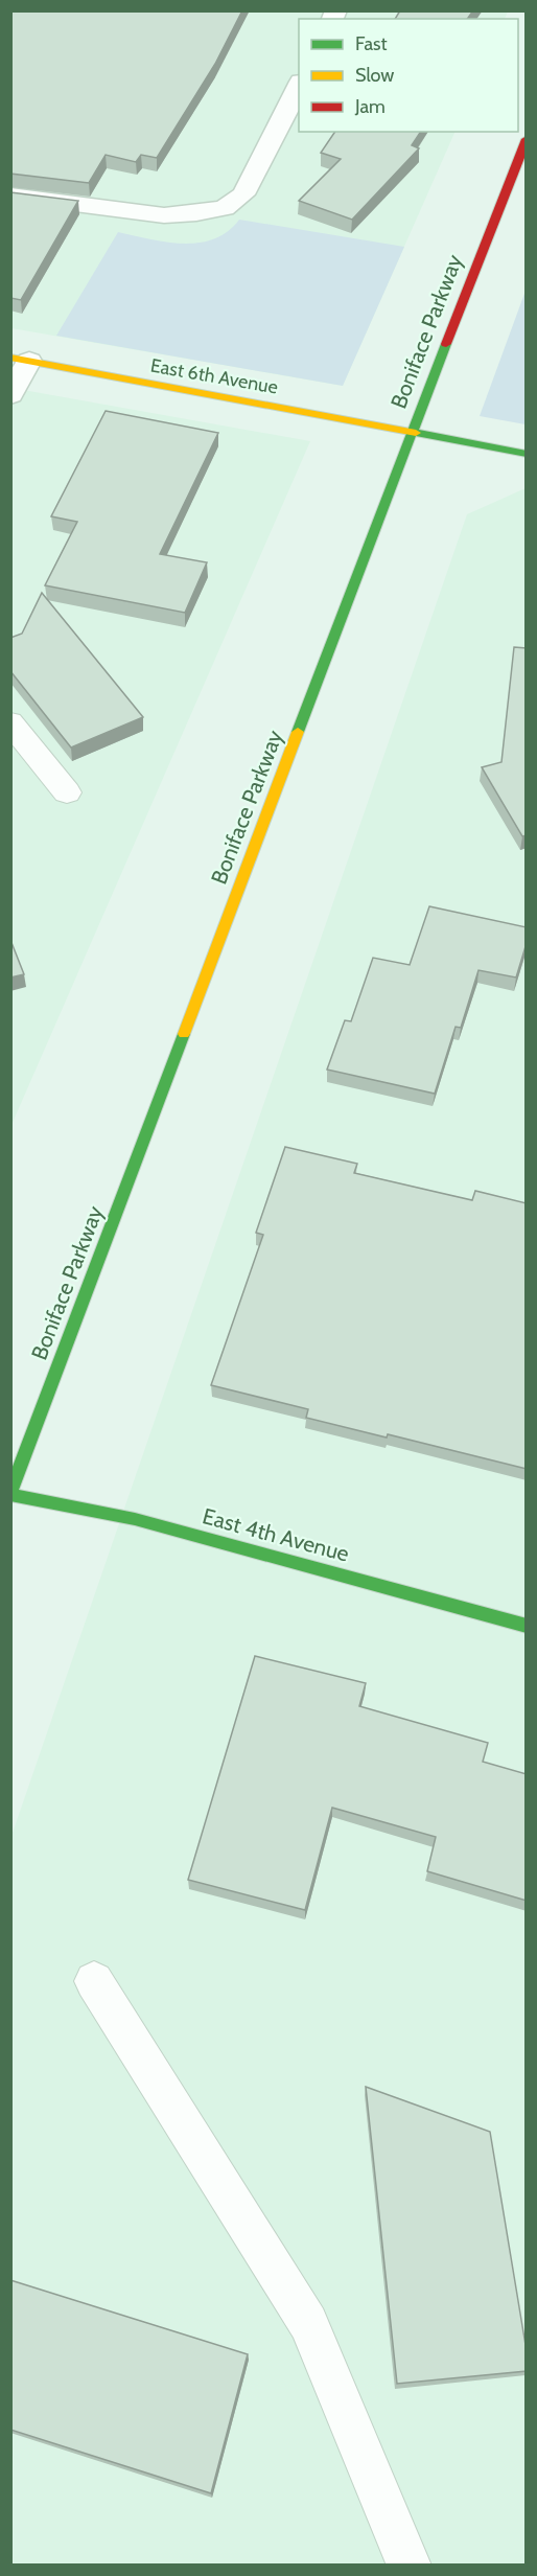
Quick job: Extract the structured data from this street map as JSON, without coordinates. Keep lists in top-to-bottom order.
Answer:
{
  "streets": {
    "main road": ["Boniface Parkway", "East 6th Avenue", "East 4th Avenue"]
  },
  "crossings": [
    ["Boniface Parkway", "East 6th Avenue"],
    ["Boniface Parkway", "East 4th Avenue"]
  ],
  "legend": ["Fast", "Slow", "Jam"]
}
